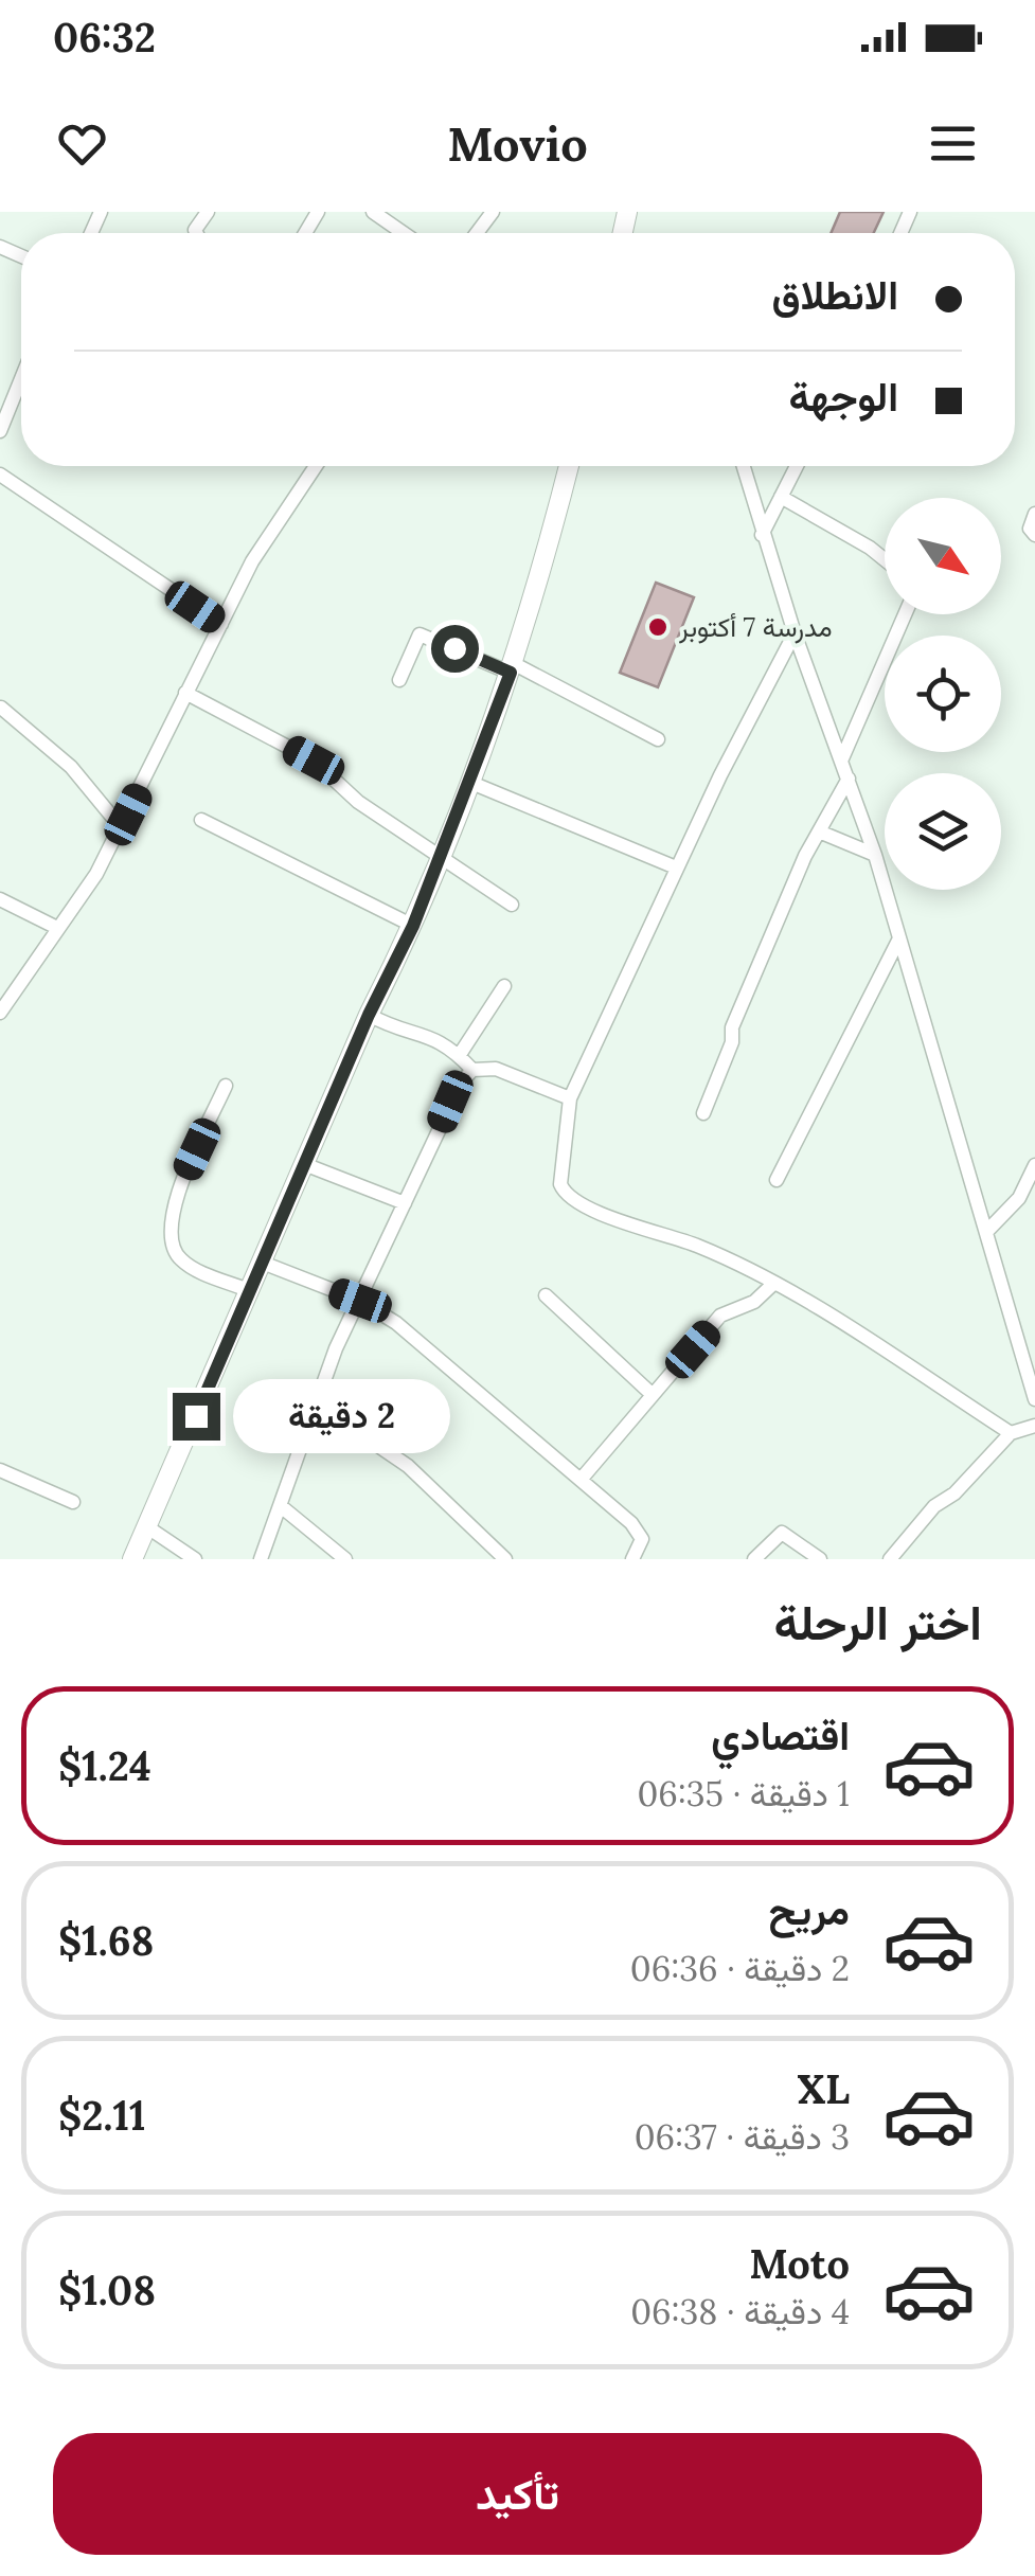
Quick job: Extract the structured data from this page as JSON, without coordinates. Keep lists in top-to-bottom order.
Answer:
{
  "places": ["مدرسة 7 أكتوبر"],
  "north": "bottom right",
  "page": {
    "status": "06:32",
    "header": "Movio",
    "banner": ["الانطلاق", "الوجهة"],
    "bubble": "2 دقيقة",
    "heading": "اختر الرحلة",
    "list": [
      {
        "name": "اقتصادي",
        "note": "1 دقيقة · 06:35",
        "value": "$1.24"
      },
      {
        "name": "مريح",
        "note": "2 دقيقة · 06:36",
        "value": "$1.68"
      },
      {
        "name": "XL",
        "note": "3 دقيقة · 06:37",
        "value": "$2.11"
      },
      {
        "name": "Moto",
        "note": "4 دقيقة · 06:38",
        "value": "$1.08"
      }
    ],
    "buttons": "تأكيد"
  }
}
